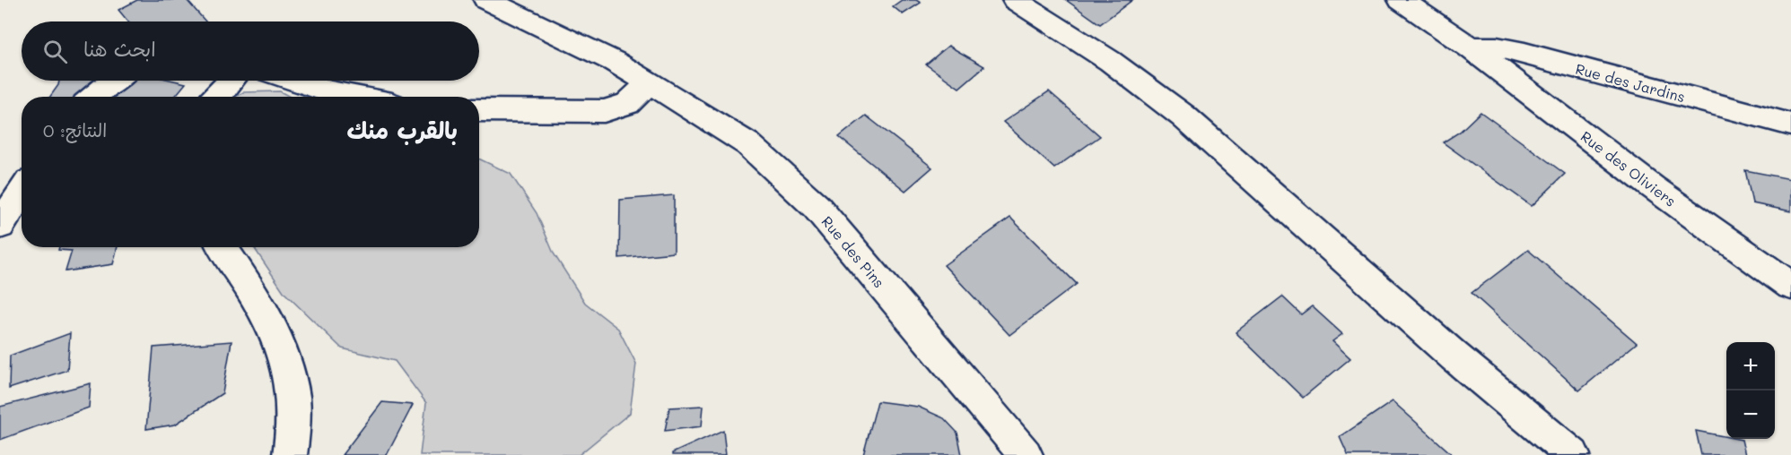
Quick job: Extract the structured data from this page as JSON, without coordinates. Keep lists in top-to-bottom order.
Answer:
{
  "streets": {
    "street": ["Rue des Jardins", "Rue des Oliviers", "Rue des Pins"]
  },
  "crossings": [
    ["Rue des Jardins", "Rue des Oliviers"]
  ],
  "page": {
    "search": "ابحث هنا",
    "heading": ["بالقرب منك", "النتائج: 0"],
    "map_buttons": ["+", "−"]
  }
}
